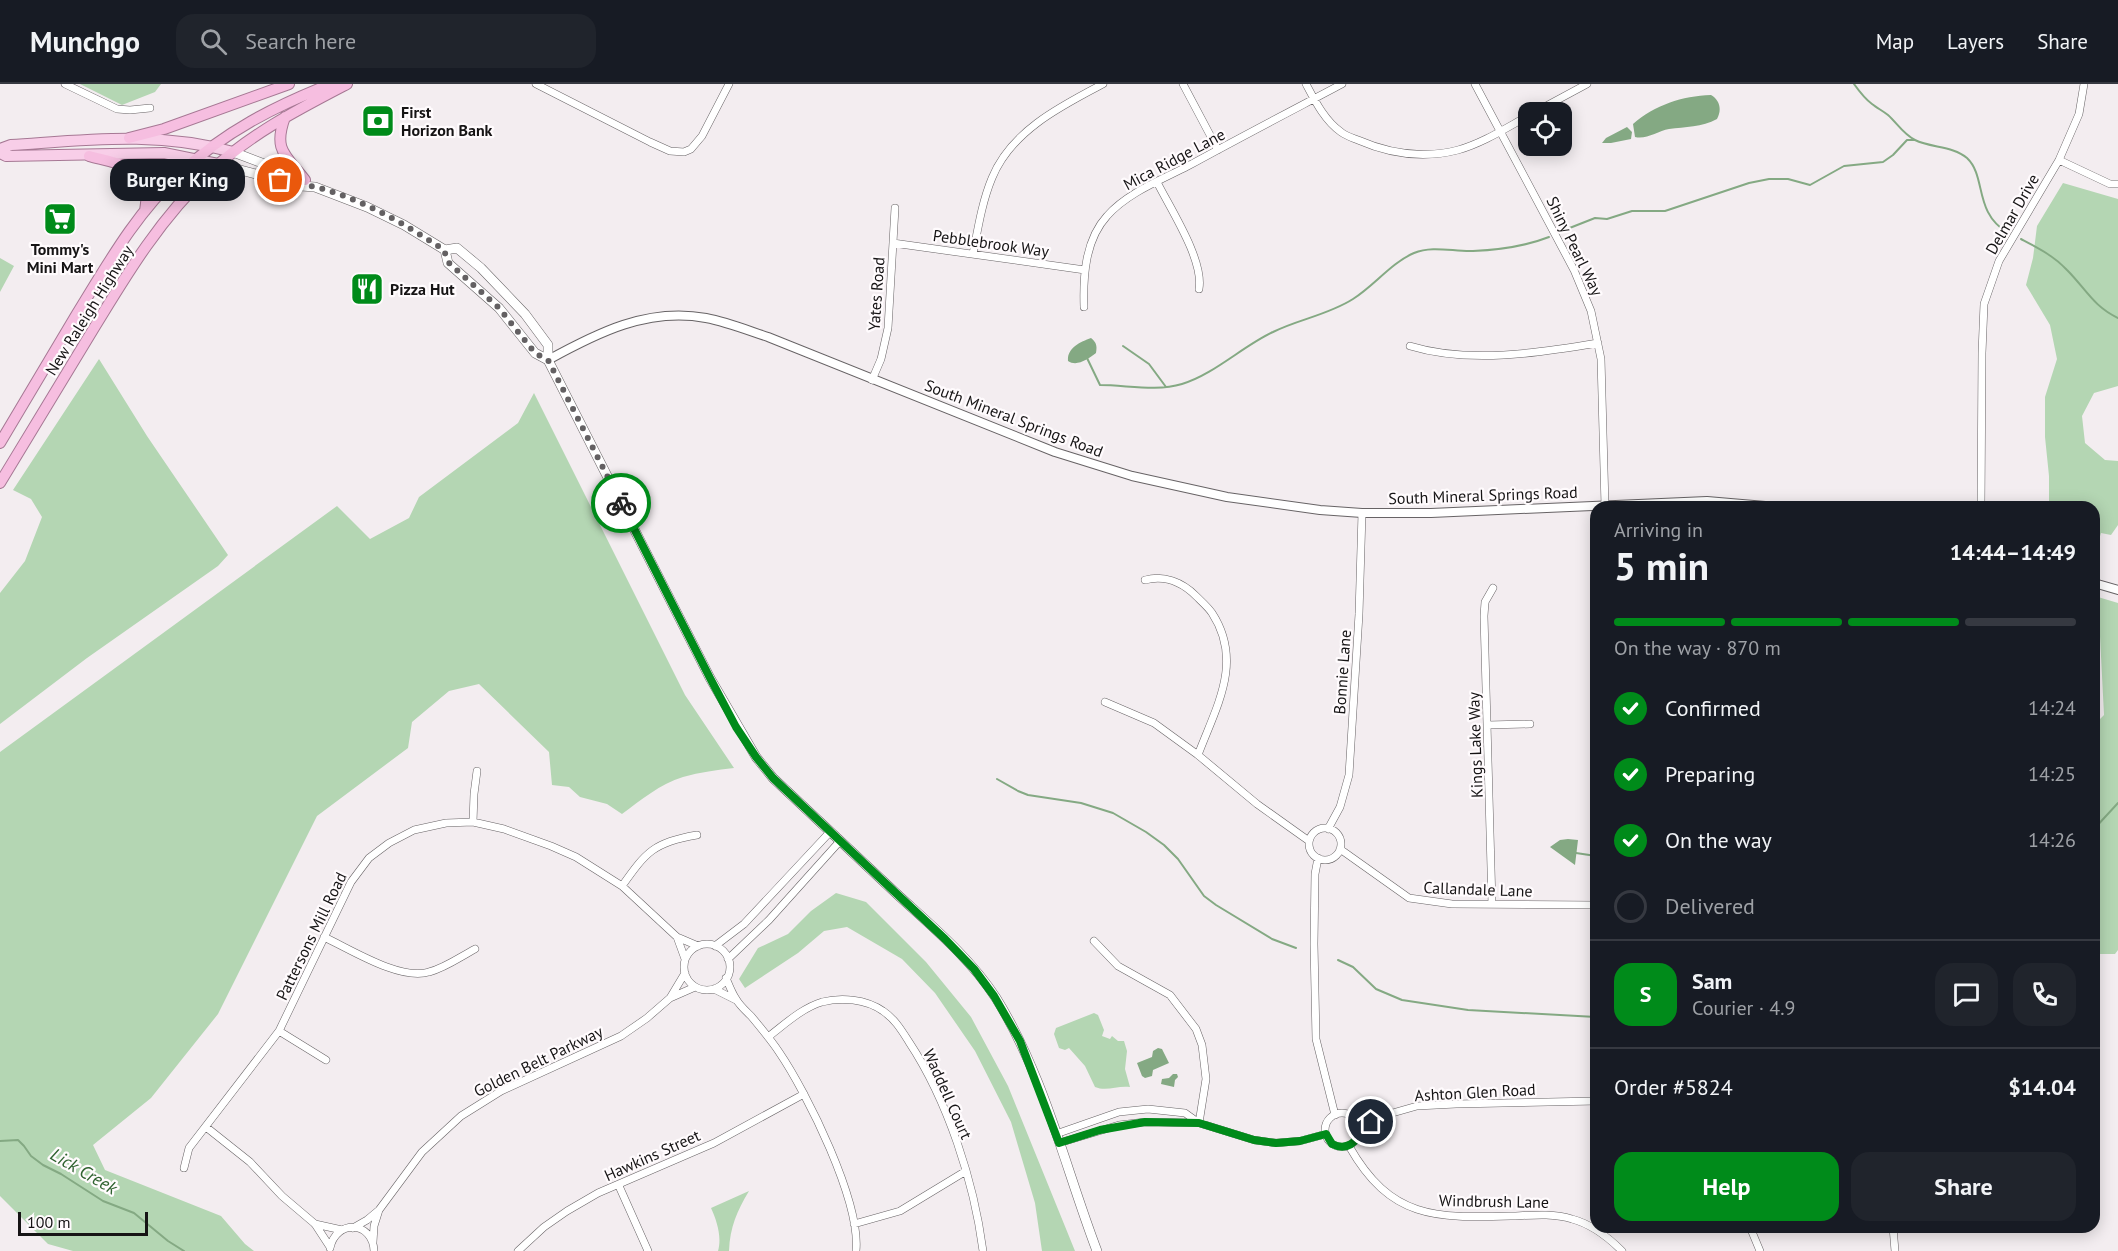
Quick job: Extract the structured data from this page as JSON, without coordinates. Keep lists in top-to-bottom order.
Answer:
{
  "streets": {
    "highway": ["New Raleigh Highway"],
    "street": [
      "Mica Ridge Lane",
      "Delmar Drive",
      "Pebblebrook Way",
      "Shiny Pearl Way",
      "Yates Road",
      "South Mineral Springs Road",
      "Bonnie Lane",
      "Kings Lake Way",
      "Callandale Lane",
      "Pattersons Mill Road",
      "Golden Belt Parkway",
      "Ashton Glen Road",
      "Waddell Court",
      "Hawkins Street",
      "Windbrush Lane"
    ]
  },
  "crossings": [
    ["Mica Ridge Lane", "Pebblebrook Way"],
    ["Pebblebrook Way", "Yates Road"],
    ["Yates Road", "South Mineral Springs Road"],
    ["South Mineral Springs Road", "Bonnie Lane"],
    ["Bonnie Lane", "Callandale Lane"],
    ["Kings Lake Way", "Callandale Lane"],
    ["Pattersons Mill Road", "Golden Belt Parkway"],
    ["Ashton Glen Road", "Windbrush Lane"]
  ],
  "water": ["Lick Creek"],
  "places": {
    "bank": ["First Horizon Bank"],
    "other": ["Burger King"],
    "supermarket": ["Tommy's Mini Mart"],
    "restaurant": ["Pizza Hut"]
  },
  "scale_bar": "100 m",
  "page": {
    "header": "Munchgo",
    "search": "Search here",
    "nav": ["Map", "Layers", "Share"],
    "bubble": "Burger King",
    "heading": ["5 min", "Arriving in", "14:44–14:49"],
    "panel": [
      "Sam",
      "Courier · 4.9",
      "Order #5824",
      "$14.04"
    ],
    "bar": "On the way · 870 m",
    "list": [
      ["Confirmed", "14:24"],
      ["Preparing", "14:25"],
      ["On the way", "14:26"],
      "Delivered"
    ],
    "round": "S",
    "buttons": ["Help", "Share"],
    "scale": "100 m"
  }
}
